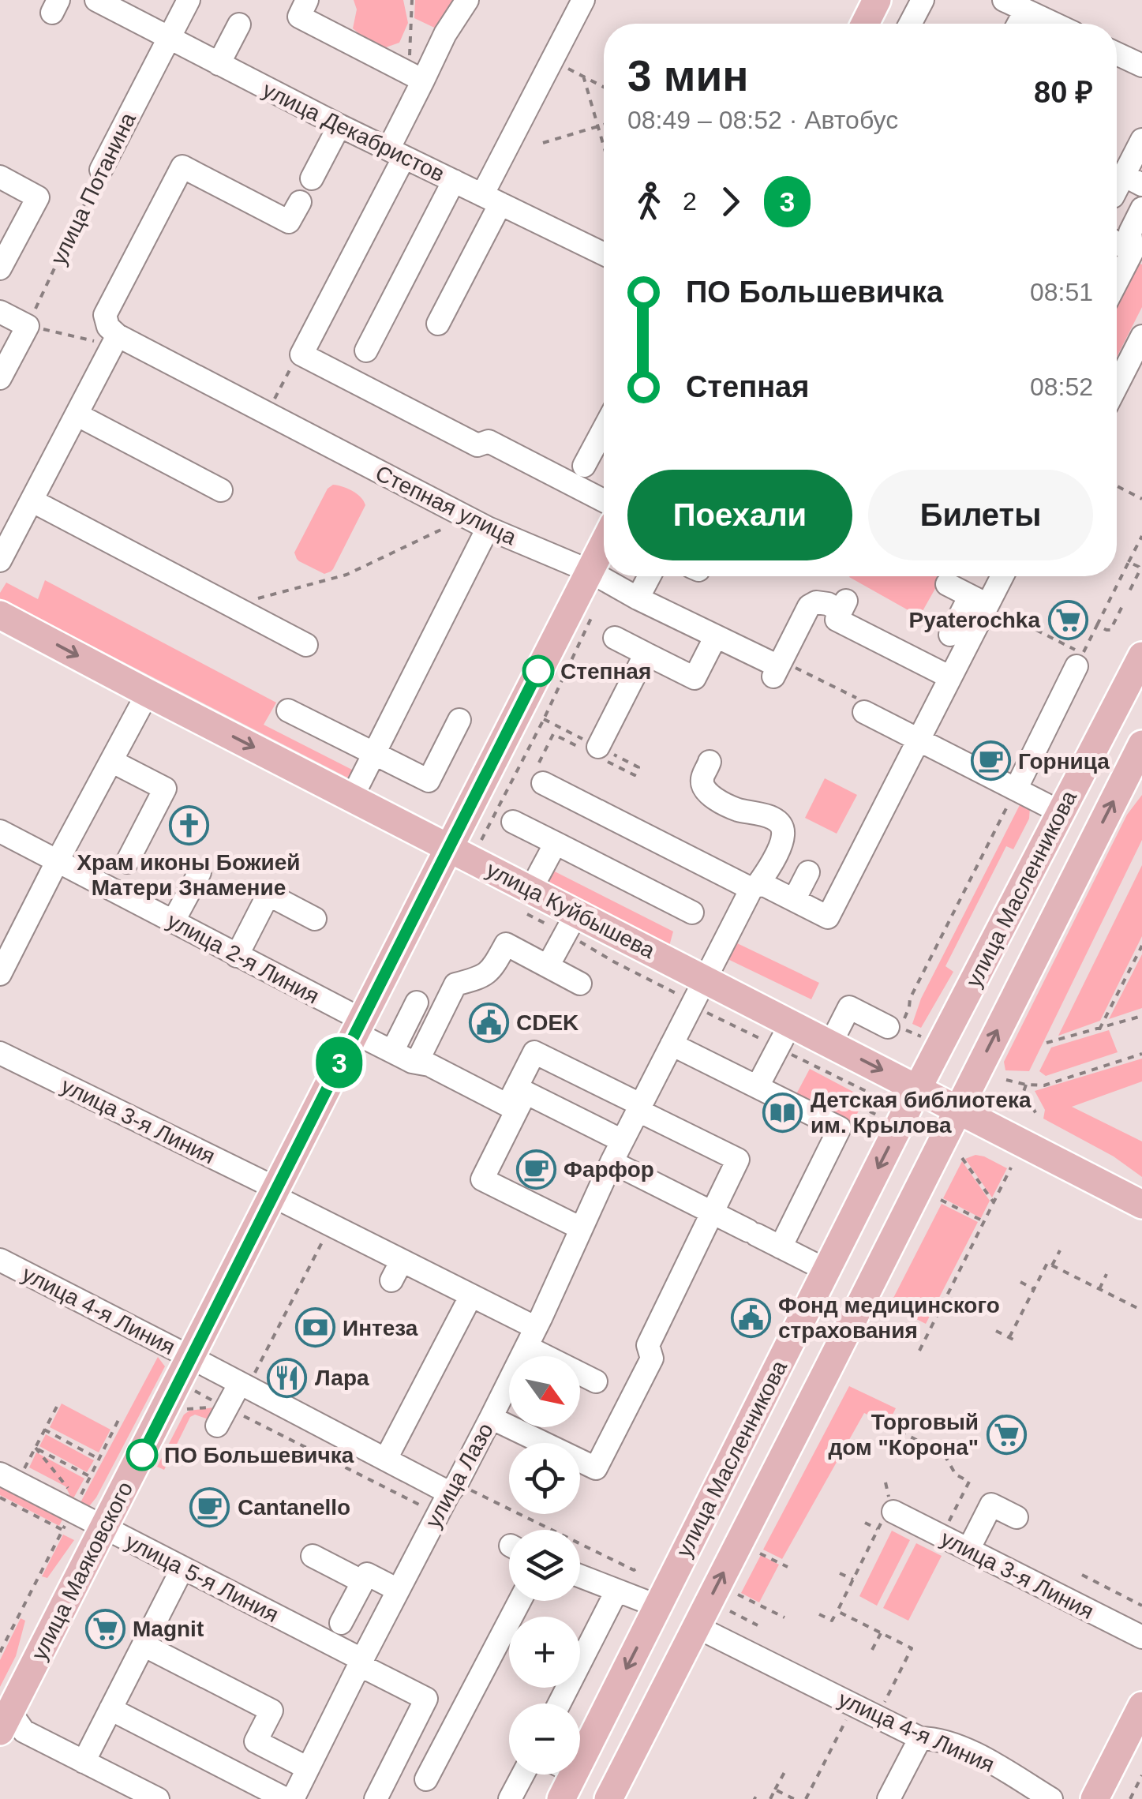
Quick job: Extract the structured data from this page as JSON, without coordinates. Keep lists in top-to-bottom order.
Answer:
{
  "streets": {
    "main road": ["улица Масленникова", "улица Куйбышева", "улица Маяковского"],
    "street": [
      "улица Декабристов",
      "улица Потанина",
      "Степная улица",
      "улица 2-я Линия",
      "улица 3-я Линия",
      "улица 4-я Линия",
      "улица Лазо",
      "улица 5-я Линия"
    ]
  },
  "crossings": [
    ["улица Декабристов", "улица Потанина"],
    ["Степная улица", "улица Маяковского"],
    ["улица Масленникова", "улица Куйбышева"],
    ["улица Масленникова", "улица 4-я Линия"],
    ["улица Куйбышева", "улица Лазо"],
    ["улица Куйбышева", "улица Маяковского"],
    ["улица 2-я Линия", "улица Лазо"],
    ["улица 2-я Линия", "улица Маяковского"],
    ["улица 3-я Линия", "улица Лазо"],
    ["улица 3-я Линия", "улица Маяковского"],
    ["улица 4-я Линия", "улица Лазо"],
    ["улица 4-я Линия", "улица Маяковского"],
    ["улица Лазо", "улица 5-я Линия"],
    ["улица Маяковского", "улица 5-я Линия"]
  ],
  "one_way": ["улица Куйбышева"],
  "places": {
    "supermarket": ["Pyaterochka", "Торговый дом \"Корона\"", "Magnit"],
    "other": ["Степная", "ПО Большевичка"],
    "cafe": ["Горница", "Фарфор", "Cantanello"],
    "church": ["Храм иконы Божией Матери Знамение"],
    "public building": ["CDEK", "Фонд медицинского страхования"],
    "library": ["Детская библиотека им. Крылова"],
    "bank": ["Интеза"],
    "restaurant": ["Лара"]
  },
  "lines": ["bus line 3"],
  "north": "bottom right",
  "page": {
    "on_map": "3",
    "heading": ["3 мин", "08:49 – 08:52 · Автобус", "80 ₽"],
    "legs": ["2", "3"],
    "list": [
      {
        "name": "ПО Большевичка",
        "value": "08:51"
      },
      {
        "name": "Степная",
        "value": "08:52"
      }
    ],
    "buttons": ["Поехали", "Билеты"],
    "map_buttons": ["+", "−"]
  }
}
